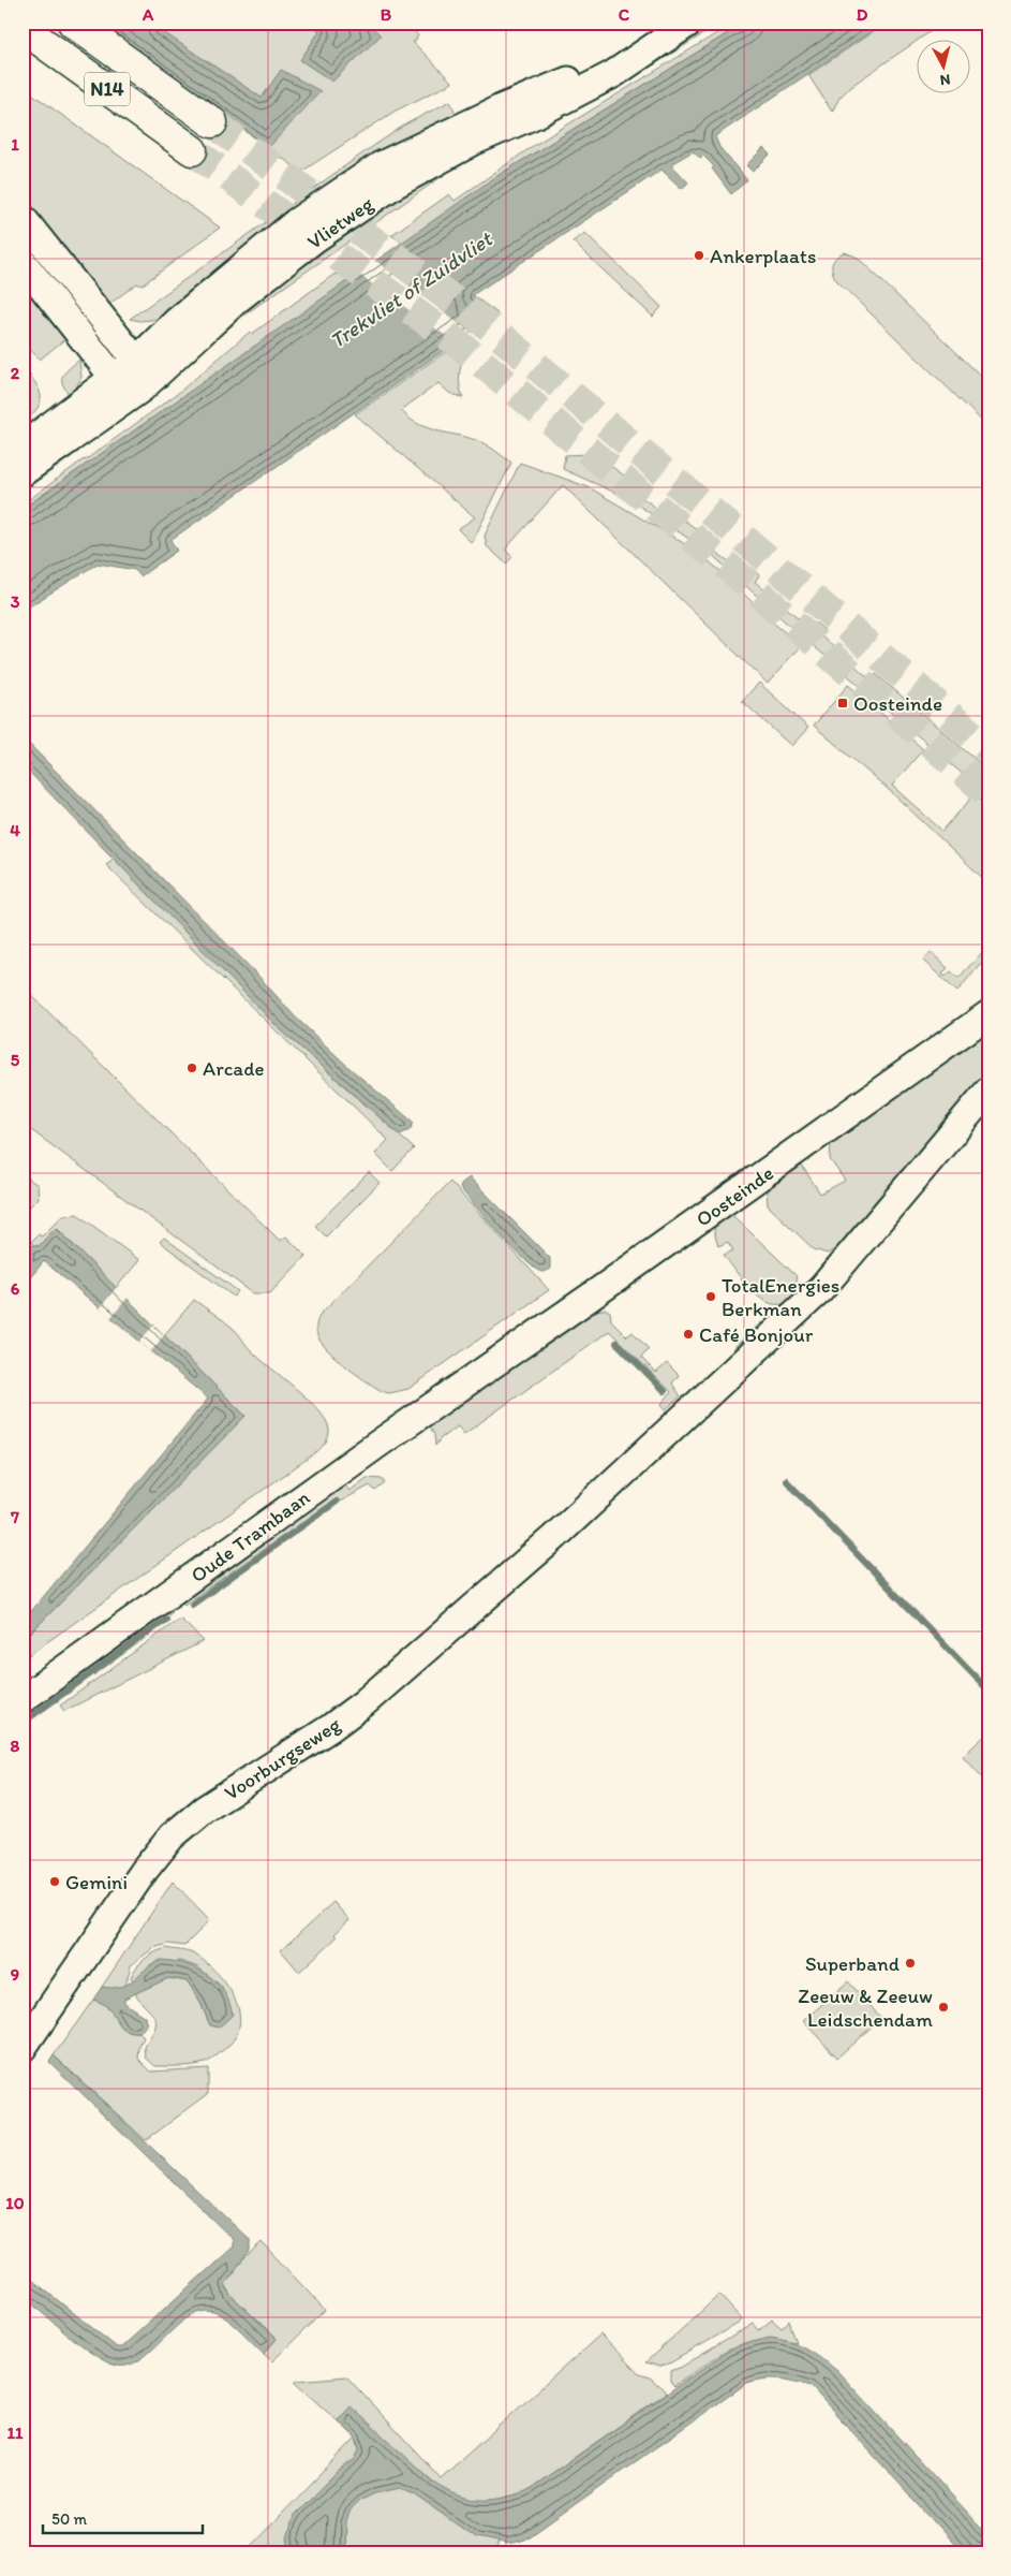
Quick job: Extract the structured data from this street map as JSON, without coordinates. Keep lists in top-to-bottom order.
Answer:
{
  "streets": {
    "main road": ["N14"],
    "street": [
      "Vlietweg",
      "Oosteinde",
      "Oude Trambaan",
      "Voorburgseweg"
    ]
  },
  "crossings": [
    ["Oosteinde", "Oude Trambaan"]
  ],
  "water": ["Trekvliet of Zuidvliet"],
  "places": {
    "other": [
      "Ankerplaats",
      "Arcade",
      "TotalEnergies Berkman",
      "Café Bonjour",
      "Gemini",
      "Superband",
      "Zeeuw & Zeeuw Leidschendam"
    ],
    "transit": ["Oosteinde"]
  },
  "scale_bar": "50 m",
  "north": "bottom",
  "grid": {
    "columns": [
      "A",
      "B",
      "C",
      "D"
    ],
    "rows": [
      "1",
      "2",
      "3",
      "4",
      "5",
      "6",
      "7",
      "8",
      "9",
      "10",
      "11"
    ]
  }
}
